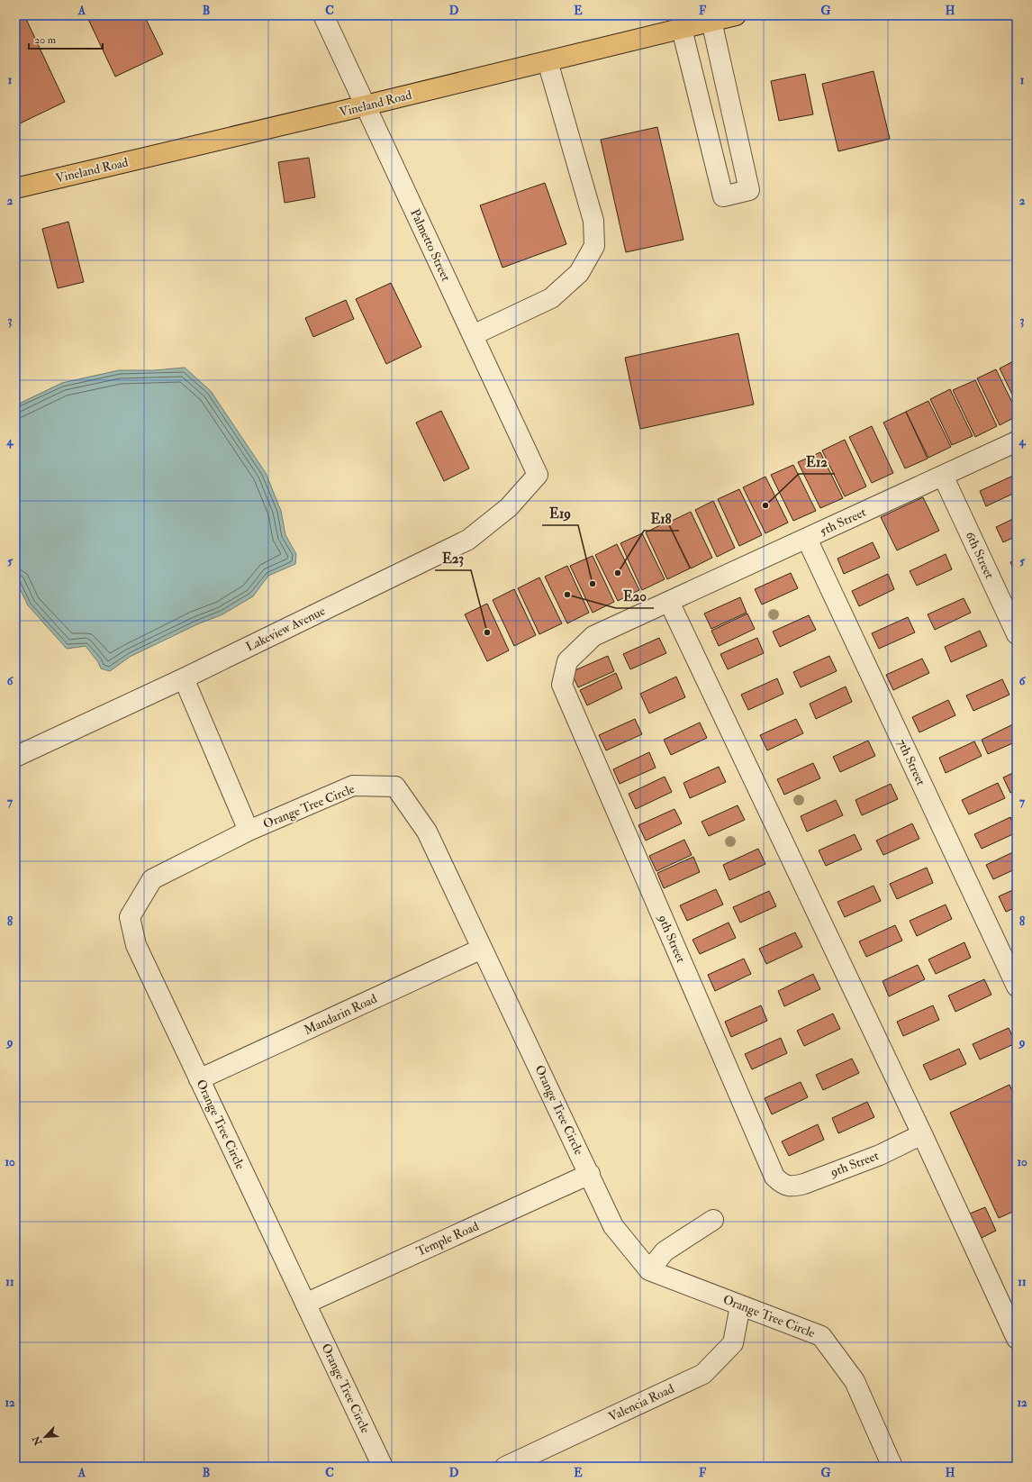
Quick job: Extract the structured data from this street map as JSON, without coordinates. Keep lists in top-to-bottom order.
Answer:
{
  "streets": {
    "main road": ["Vineland Road"],
    "street": [
      "Palmetto Street",
      "5th Street",
      "6th Street",
      "Lakeview Avenue",
      "7th Street",
      "Orange Tree Circle",
      "9th Street",
      "Mandarin Road",
      "Temple Road",
      "Valencia Road"
    ]
  },
  "crossings": [
    ["Vineland Road", "Palmetto Street"],
    ["Palmetto Street", "Lakeview Avenue"],
    ["5th Street", "6th Street"],
    ["5th Street", "7th Street"],
    ["5th Street", "9th Street"],
    ["Lakeview Avenue", "Orange Tree Circle"],
    ["Orange Tree Circle", "Mandarin Road"],
    ["Orange Tree Circle", "Temple Road"],
    ["Orange Tree Circle", "Valencia Road"]
  ],
  "places": [
    "E12",
    "E18",
    "E19",
    "E20",
    "E23"
  ],
  "scale_bar": "20 m",
  "north": "bottom left",
  "grid": {
    "columns": [
      "A",
      "B",
      "C",
      "D",
      "E",
      "F",
      "G",
      "H"
    ],
    "rows": [
      "1",
      "2",
      "3",
      "4",
      "5",
      "6",
      "7",
      "8",
      "9",
      "10",
      "11",
      "12"
    ]
  }
}
